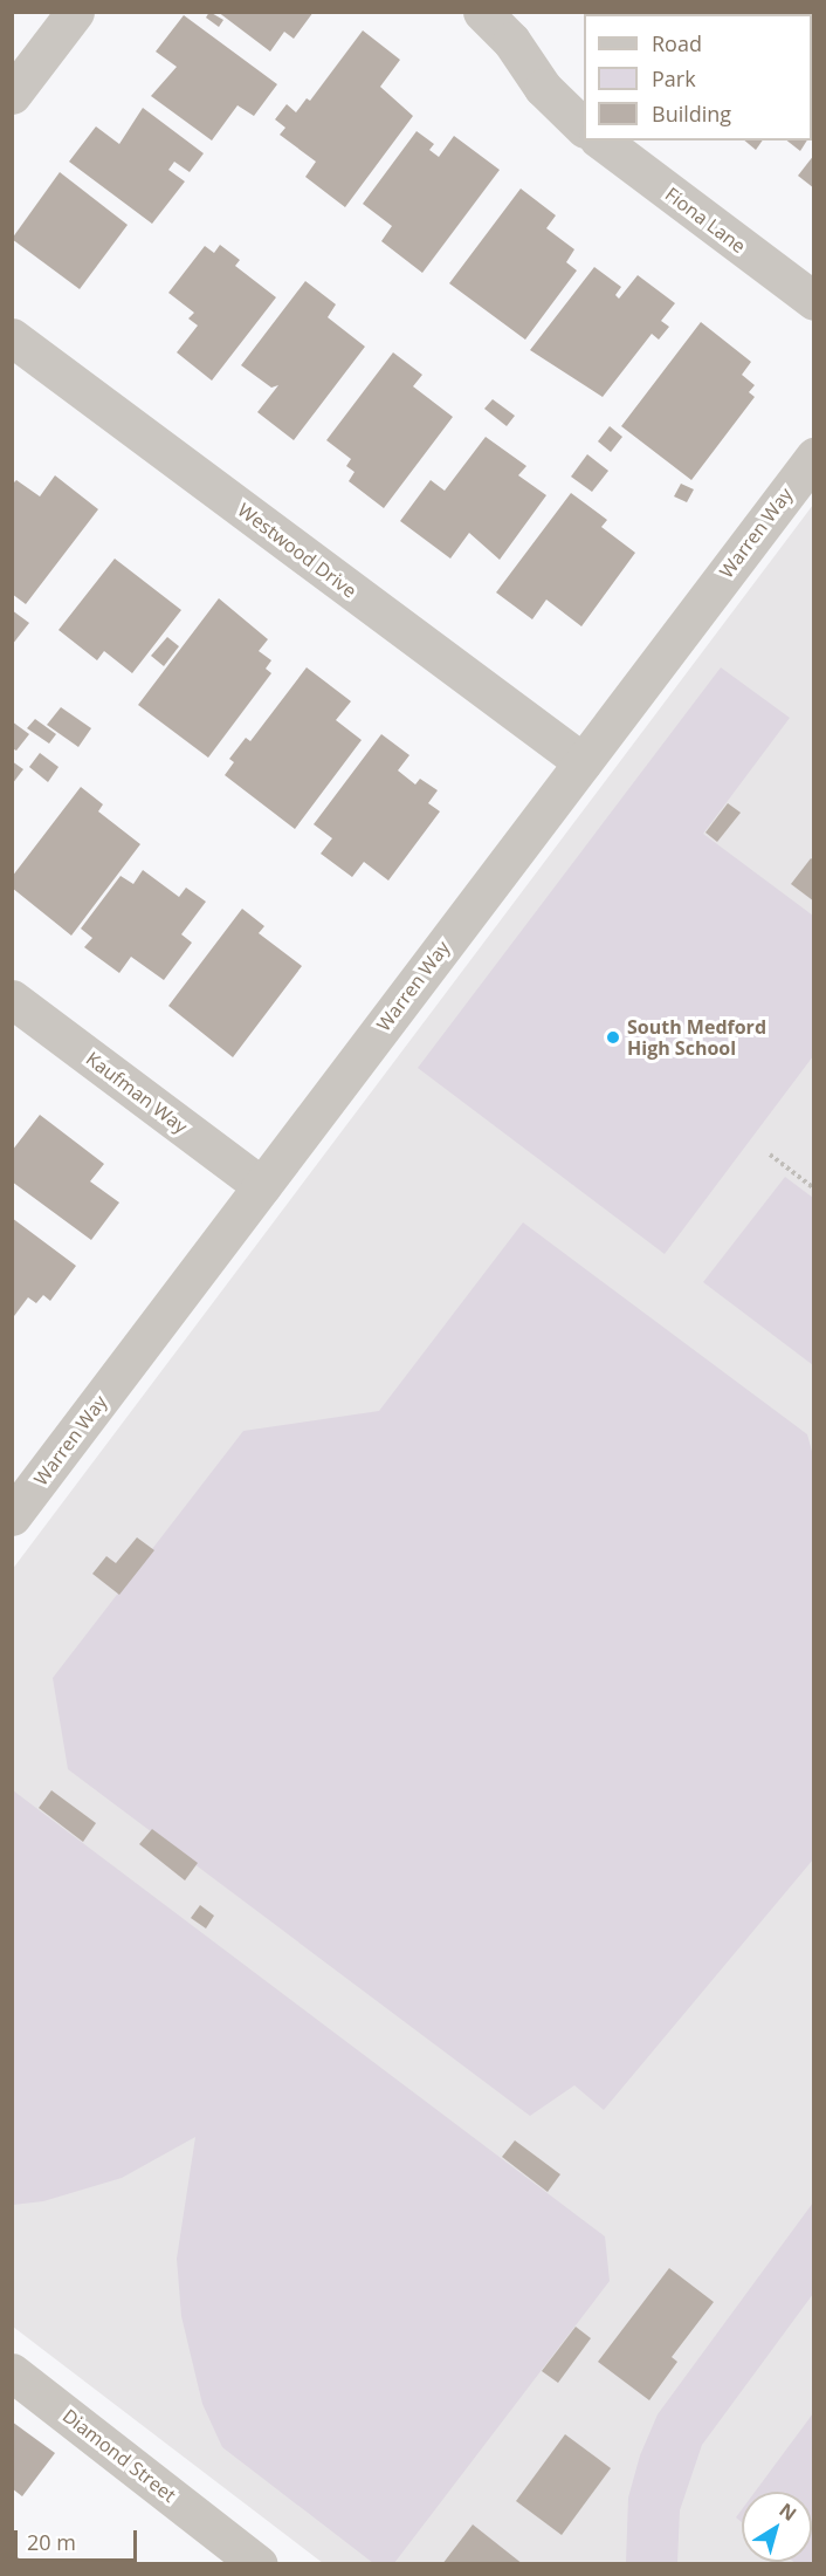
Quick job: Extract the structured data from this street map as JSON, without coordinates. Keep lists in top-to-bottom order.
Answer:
{
  "streets": {
    "street": [
      "Fiona Lane",
      "Warren Way",
      "Westwood Drive",
      "Kaufman Way",
      "Diamond Street"
    ]
  },
  "crossings": [
    ["Warren Way", "Westwood Drive"],
    ["Warren Way", "Kaufman Way"]
  ],
  "places": ["South Medford High School"],
  "legend": ["Road", "Park", "Building"],
  "scale_bar": "20 m",
  "north": "top right"
}
